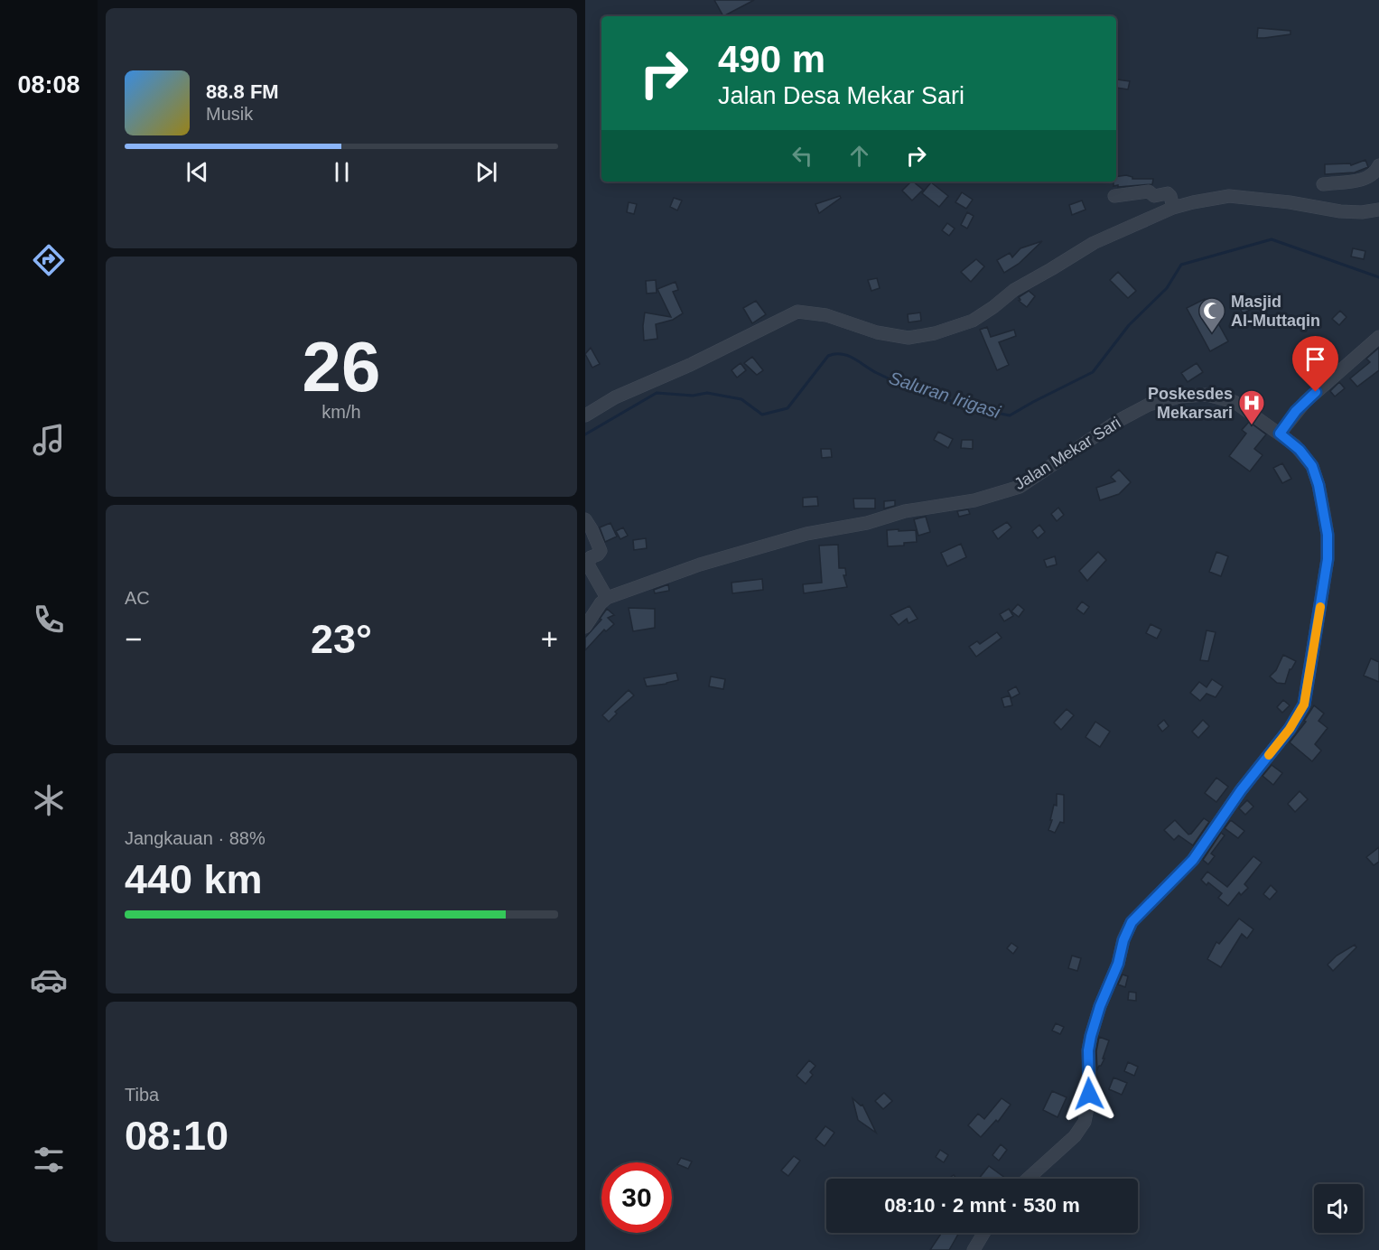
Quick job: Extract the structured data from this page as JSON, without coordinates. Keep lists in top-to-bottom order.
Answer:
{
  "streets": {
    "street": ["Jalan Mekar Sari"]
  },
  "water": ["Saluran Irigasi"],
  "places": {
    "mosque": ["Masjid Al-Muttaqin"],
    "hospital": ["Poskesdes Mekarsari"]
  },
  "page": {
    "tabs": "08:08",
    "turn": ["490 m", "Jalan Desa Mekar Sari"],
    "song": ["88.8 FM", "Musik"],
    "tile": [
      ["26", "km/h"],
      "AC",
      ["Jangkauan · 88%", "440 km"],
      ["Tiba", "08:10"]
    ],
    "heat": ["−", "23°", "+"],
    "limit": "30",
    "trip": "08:10 · 2 mnt · 530 m"
  }
}
